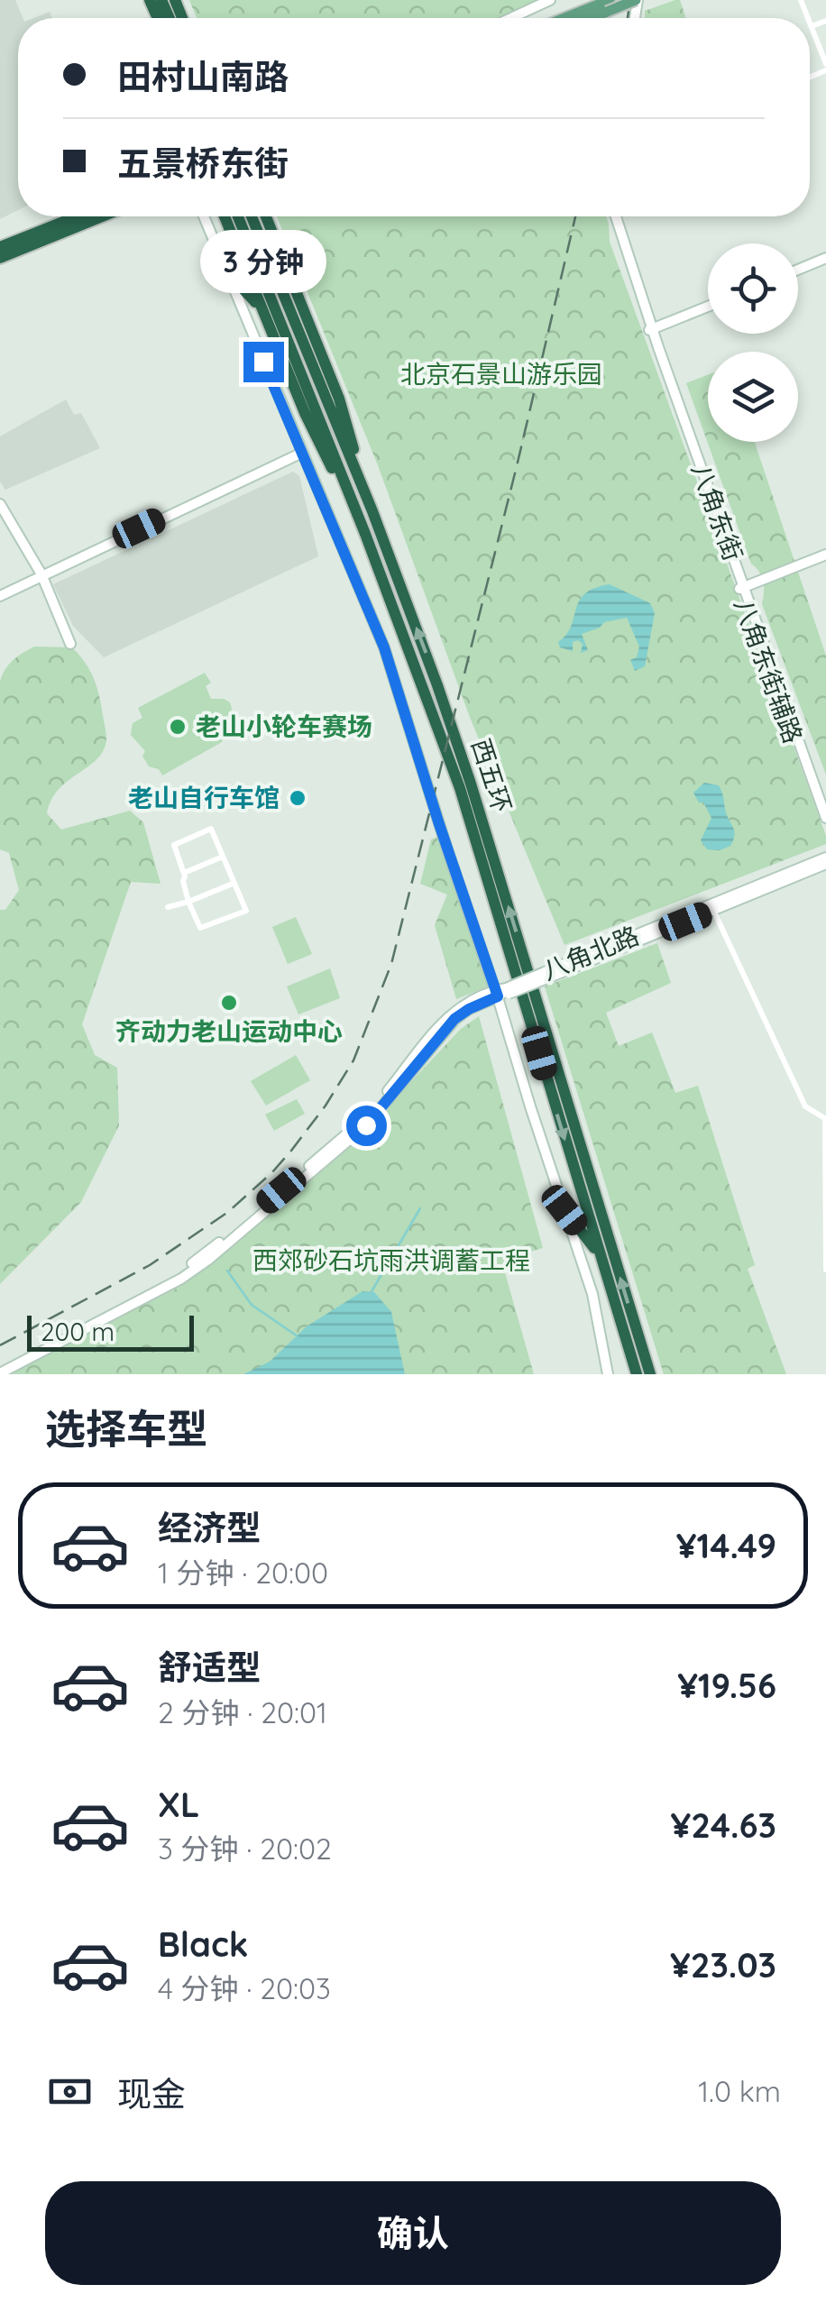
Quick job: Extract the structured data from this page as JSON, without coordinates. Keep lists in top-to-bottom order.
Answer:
{
  "streets": {
    "highway": ["西五环"],
    "main road": ["八角东街", "八角北路"]
  },
  "parks": ["北京石景山游乐园", "西郊砂石坑雨洪调蓄工程"],
  "places": ["老山小轮车赛场", "老山自行车馆", "齐动力老山运动中心"],
  "scale_bar": "200 m",
  "page": {
    "banner": ["田村山南路", "五景桥东街"],
    "bubble": "3 分钟",
    "scale": "200 m",
    "heading": "选择车型",
    "list": [
      {
        "name": "经济型",
        "note": "1 分钟 · 20:00",
        "value": "¥14.49"
      },
      {
        "name": "舒适型",
        "note": "2 分钟 · 20:01",
        "value": "¥19.56"
      },
      {
        "name": "XL",
        "note": "3 分钟 · 20:02",
        "value": "¥24.63"
      },
      {
        "name": "Black",
        "note": "4 分钟 · 20:03",
        "value": "¥23.03"
      }
    ],
    "pay": ["现金", "1.0 km"],
    "buttons": "确认"
  }
}
